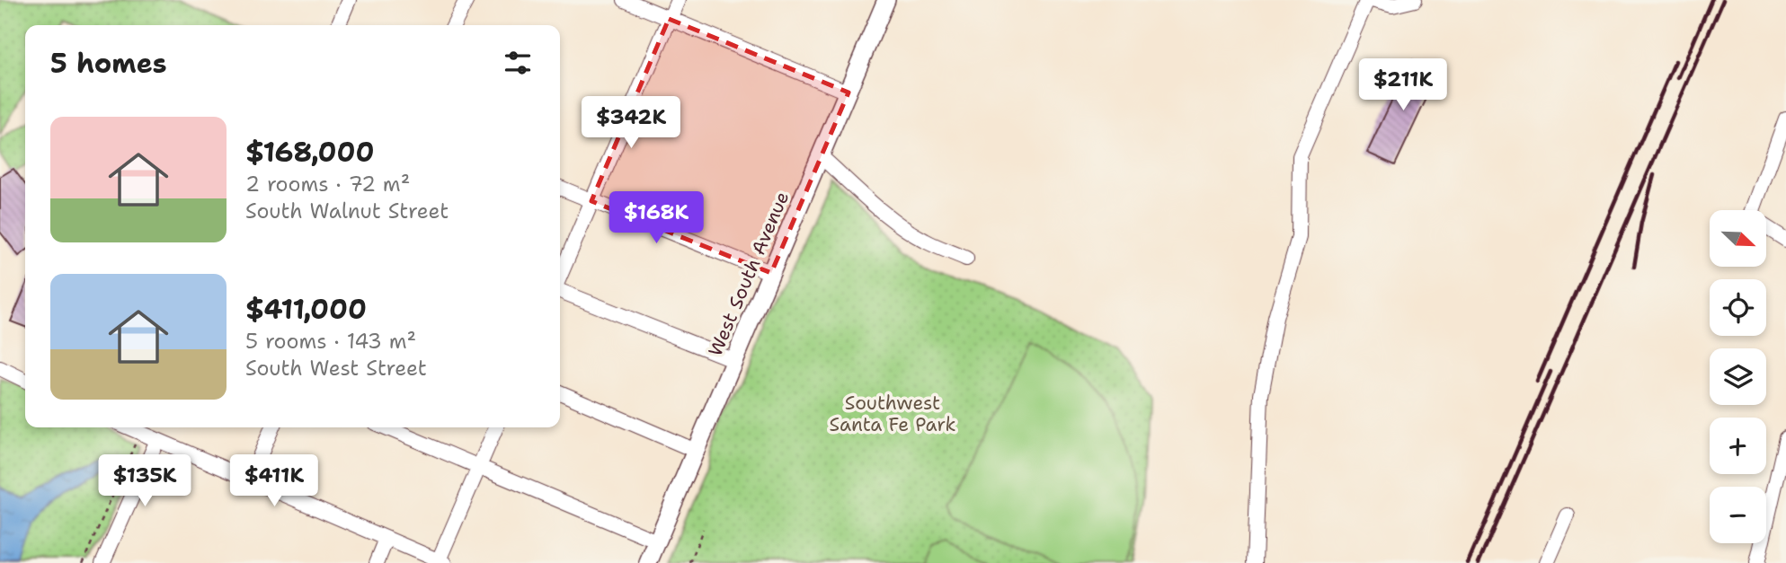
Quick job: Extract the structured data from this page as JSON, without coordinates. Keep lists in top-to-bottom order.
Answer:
{
  "streets": {
    "main road": ["West South Avenue"]
  },
  "parks": ["Southwest Santa Fe Park"],
  "north": "bottom right",
  "page": {
    "heading": "5 homes",
    "price": [
      "$211K",
      "$342K",
      "$168K",
      "$135K",
      "$411K"
    ],
    "list": [
      {
        "name": "$168,000",
        "note": "2 rooms · 72 m² · South Walnut Street"
      },
      {
        "name": "$411,000",
        "note": "5 rooms · 143 m² · South West Street"
      }
    ],
    "map_buttons": ["+", "−"]
  }
}
